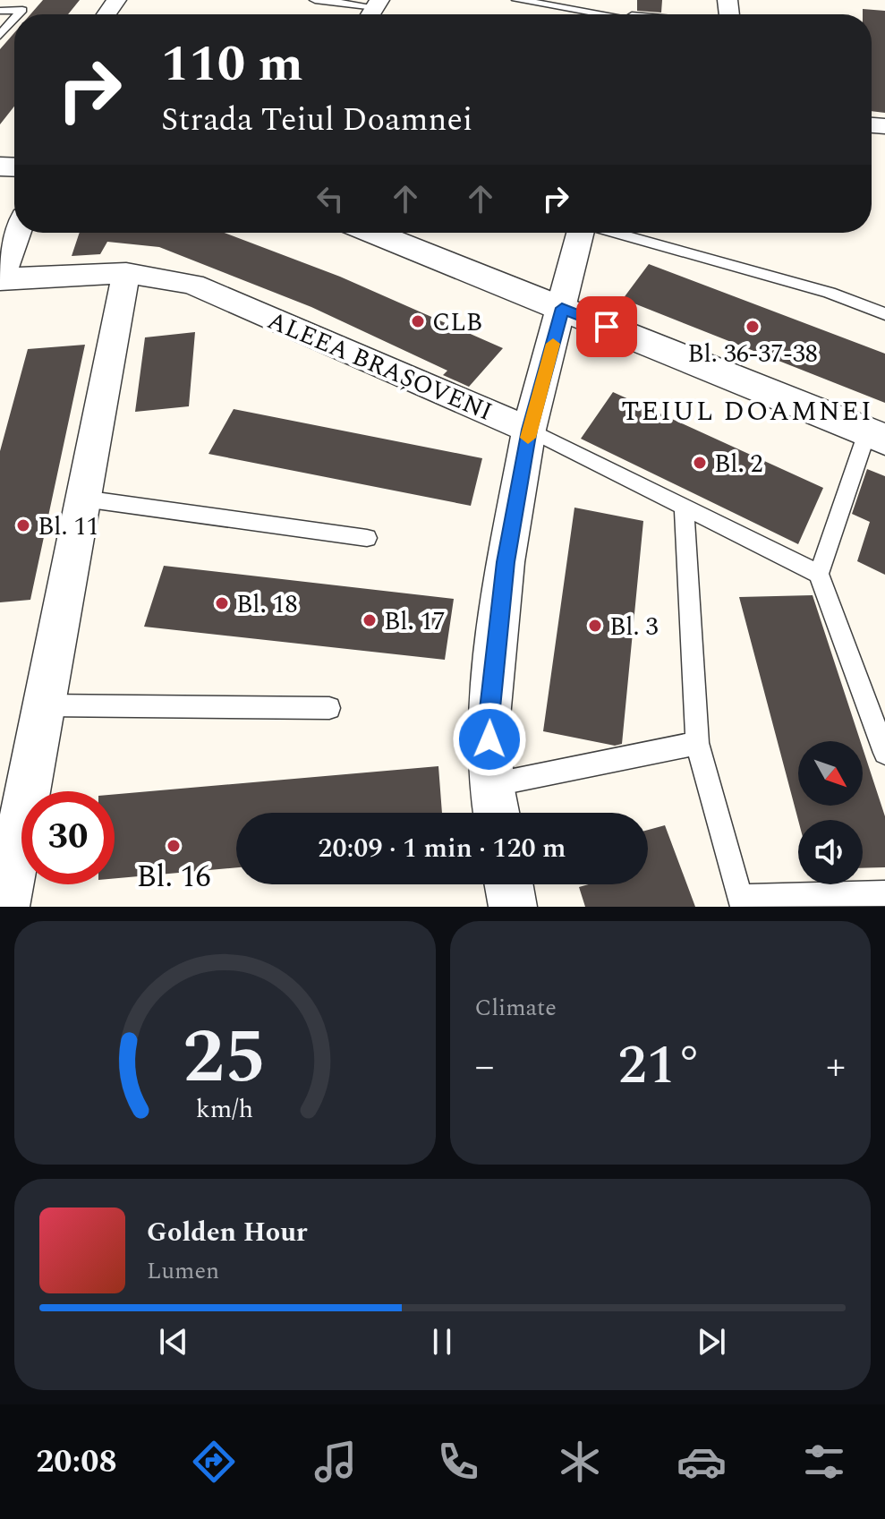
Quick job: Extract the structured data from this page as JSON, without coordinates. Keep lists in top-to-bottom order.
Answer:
{
  "streets": {
    "street": ["ALEEA BRAȘOVENI"]
  },
  "districts": ["TEIUL DOAMNEI"],
  "places": [
    "CLB",
    "Bl. 36-37-38",
    "Bl. 2",
    "Bl. 11",
    "Bl. 18",
    "Bl. 17",
    "Bl. 3",
    "Bl. 16"
  ],
  "north": "bottom right",
  "page": {
    "turn": ["110 m", "Strada Teiul Doamnei"],
    "limit": "30",
    "trip": "20:09 · 1 min · 120 m",
    "tile": "Climate",
    "heat": ["−", "21°", "+"],
    "song": ["Golden Hour", "Lumen"],
    "tabs": "20:08",
    "gauge": ["25", "km/h"]
  }
}
